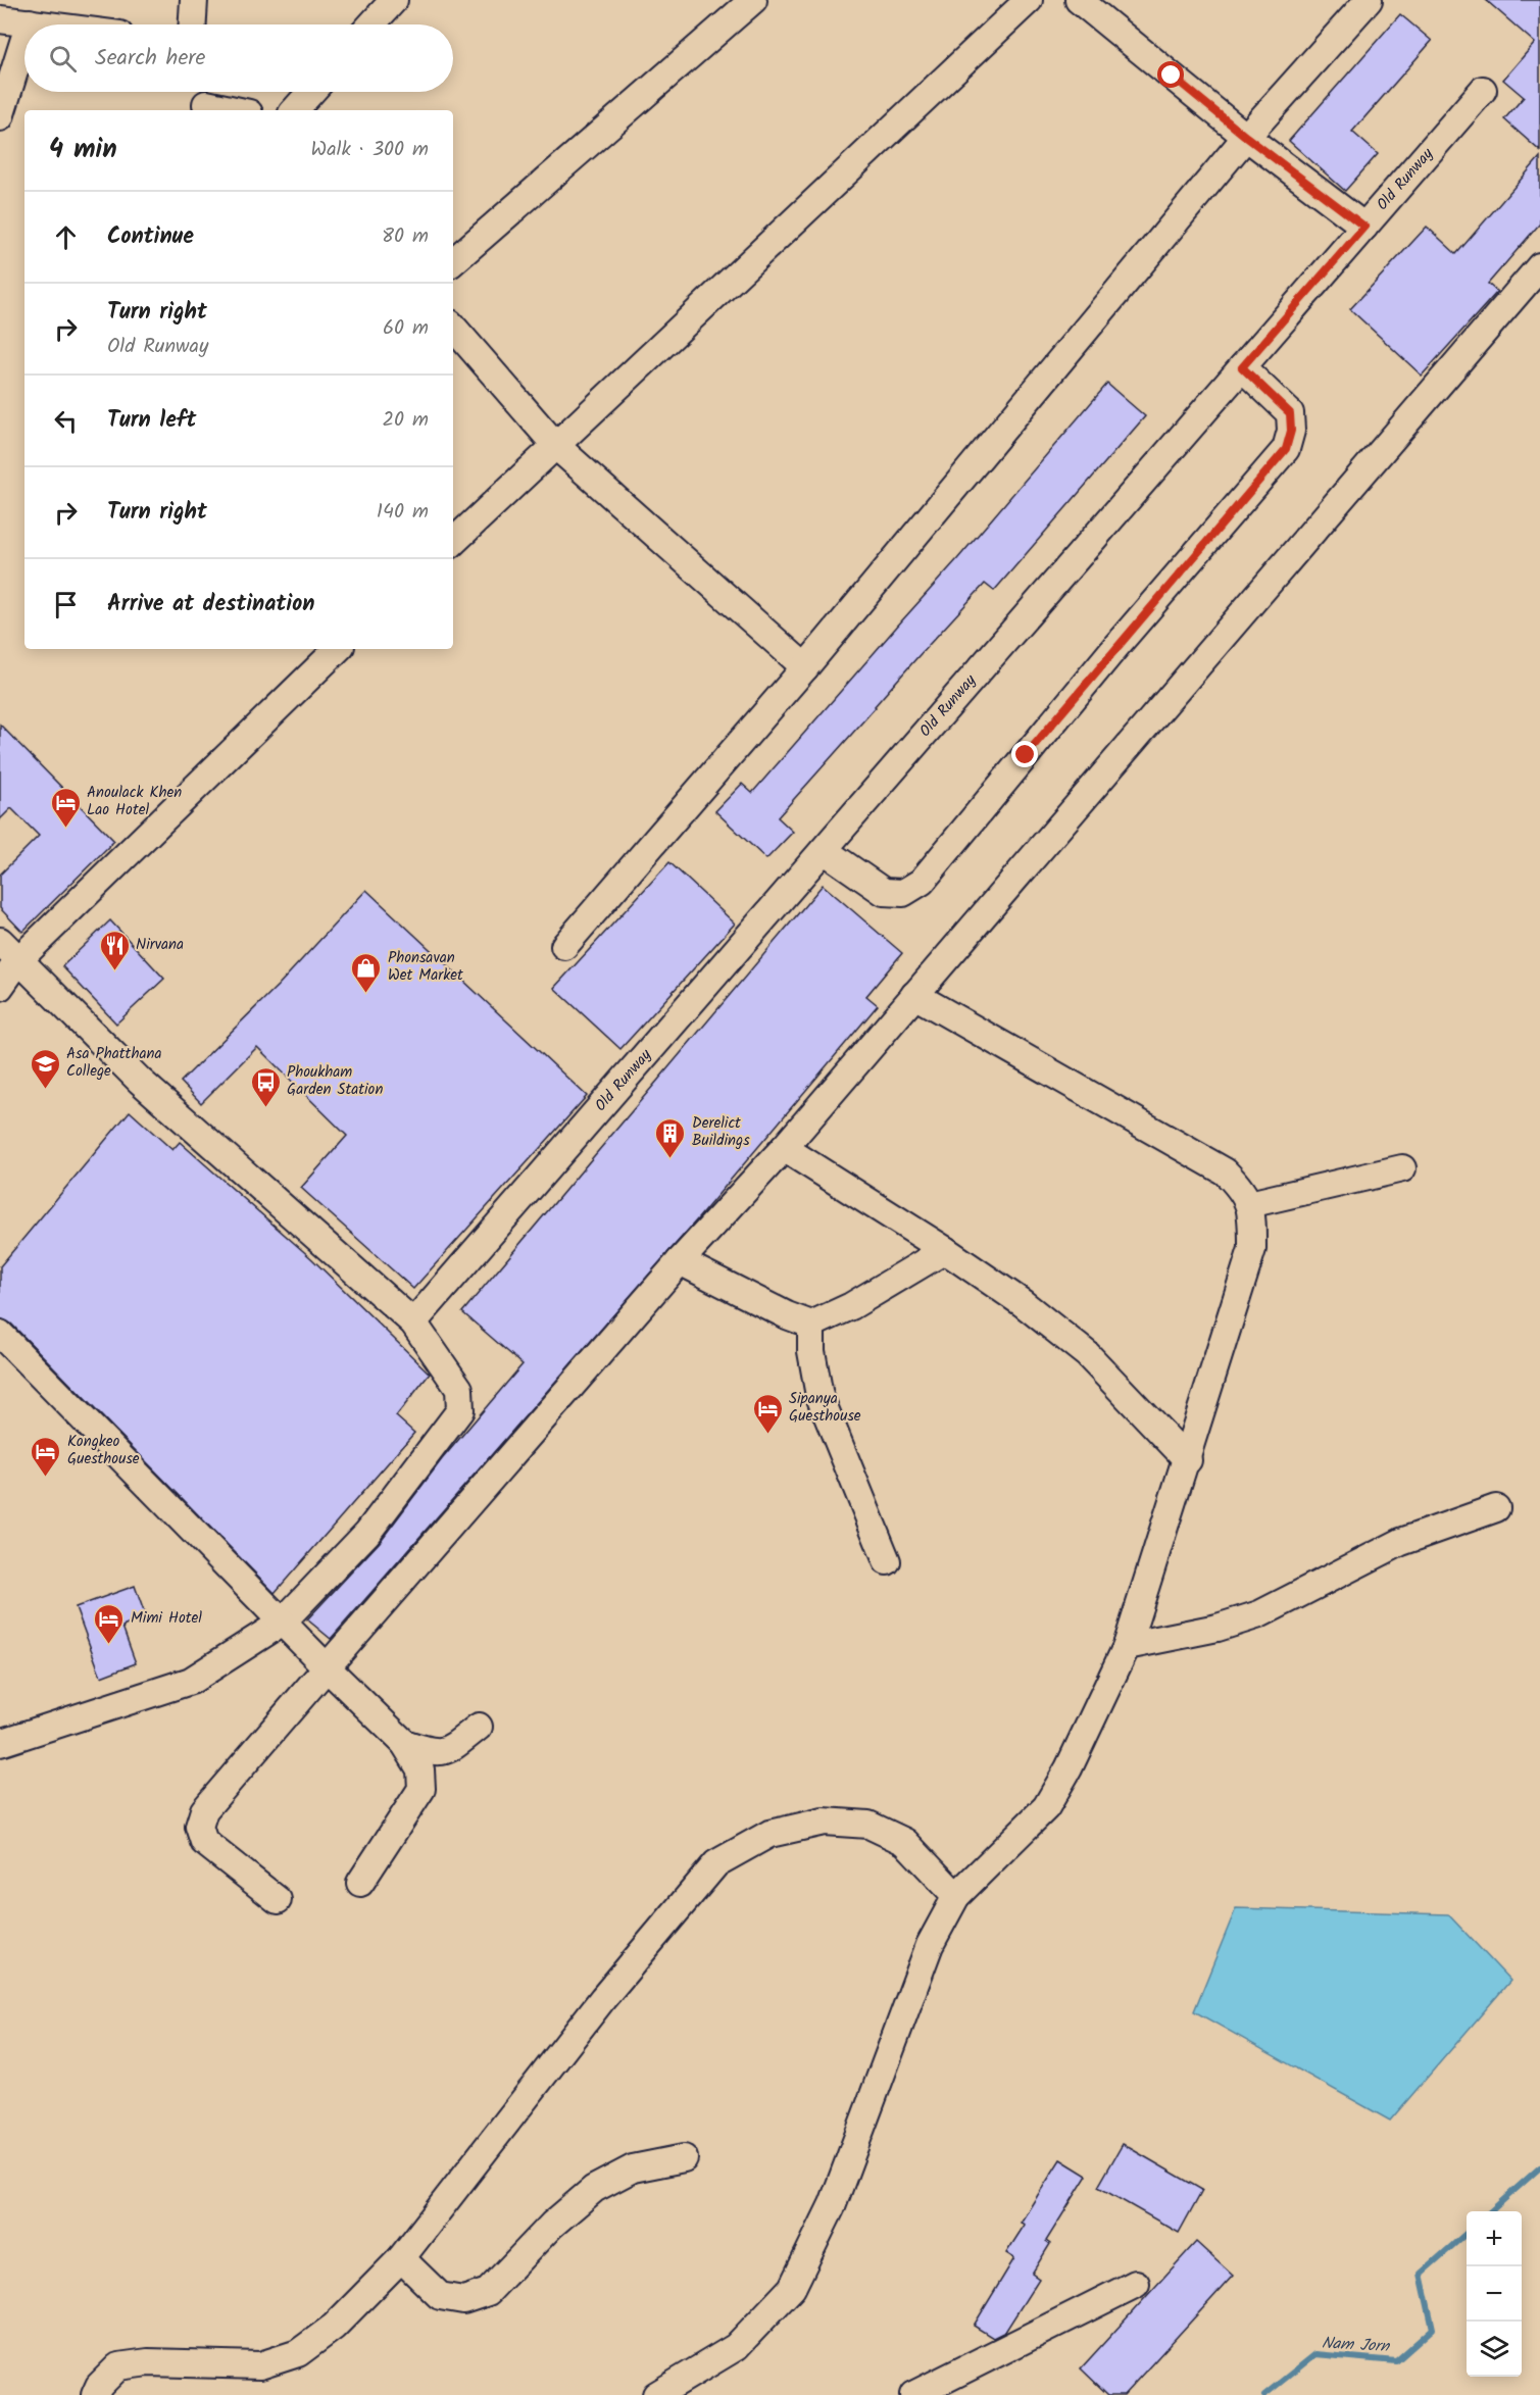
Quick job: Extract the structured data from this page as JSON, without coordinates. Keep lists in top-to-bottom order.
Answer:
{
  "streets": {
    "street": ["Old Runway"]
  },
  "water": ["Nam Jorn"],
  "places": {
    "hotel": [
      "Anoulack Khen Lao Hotel",
      "Sipanya Guesthouse",
      "Kongkeo Guesthouse",
      "Mimi Hotel"
    ],
    "restaurant": ["Nirvana"],
    "shop": ["Phonsavan Wet Market"],
    "school or university": ["Asa Phatthana College"],
    "bus stop": ["Phoukham Garden Station"],
    "building": ["Derelict Buildings"]
  },
  "page": {
    "search": "Search here",
    "heading": ["4 min", "Walk · 300 m"],
    "list": [
      ["Continue", "80 m"],
      ["Turn right", "Old Runway", "60 m"],
      ["Turn left", "20 m"],
      ["Turn right", "140 m"],
      "Arrive at destination"
    ],
    "map_buttons": ["+", "−"]
  }
}
